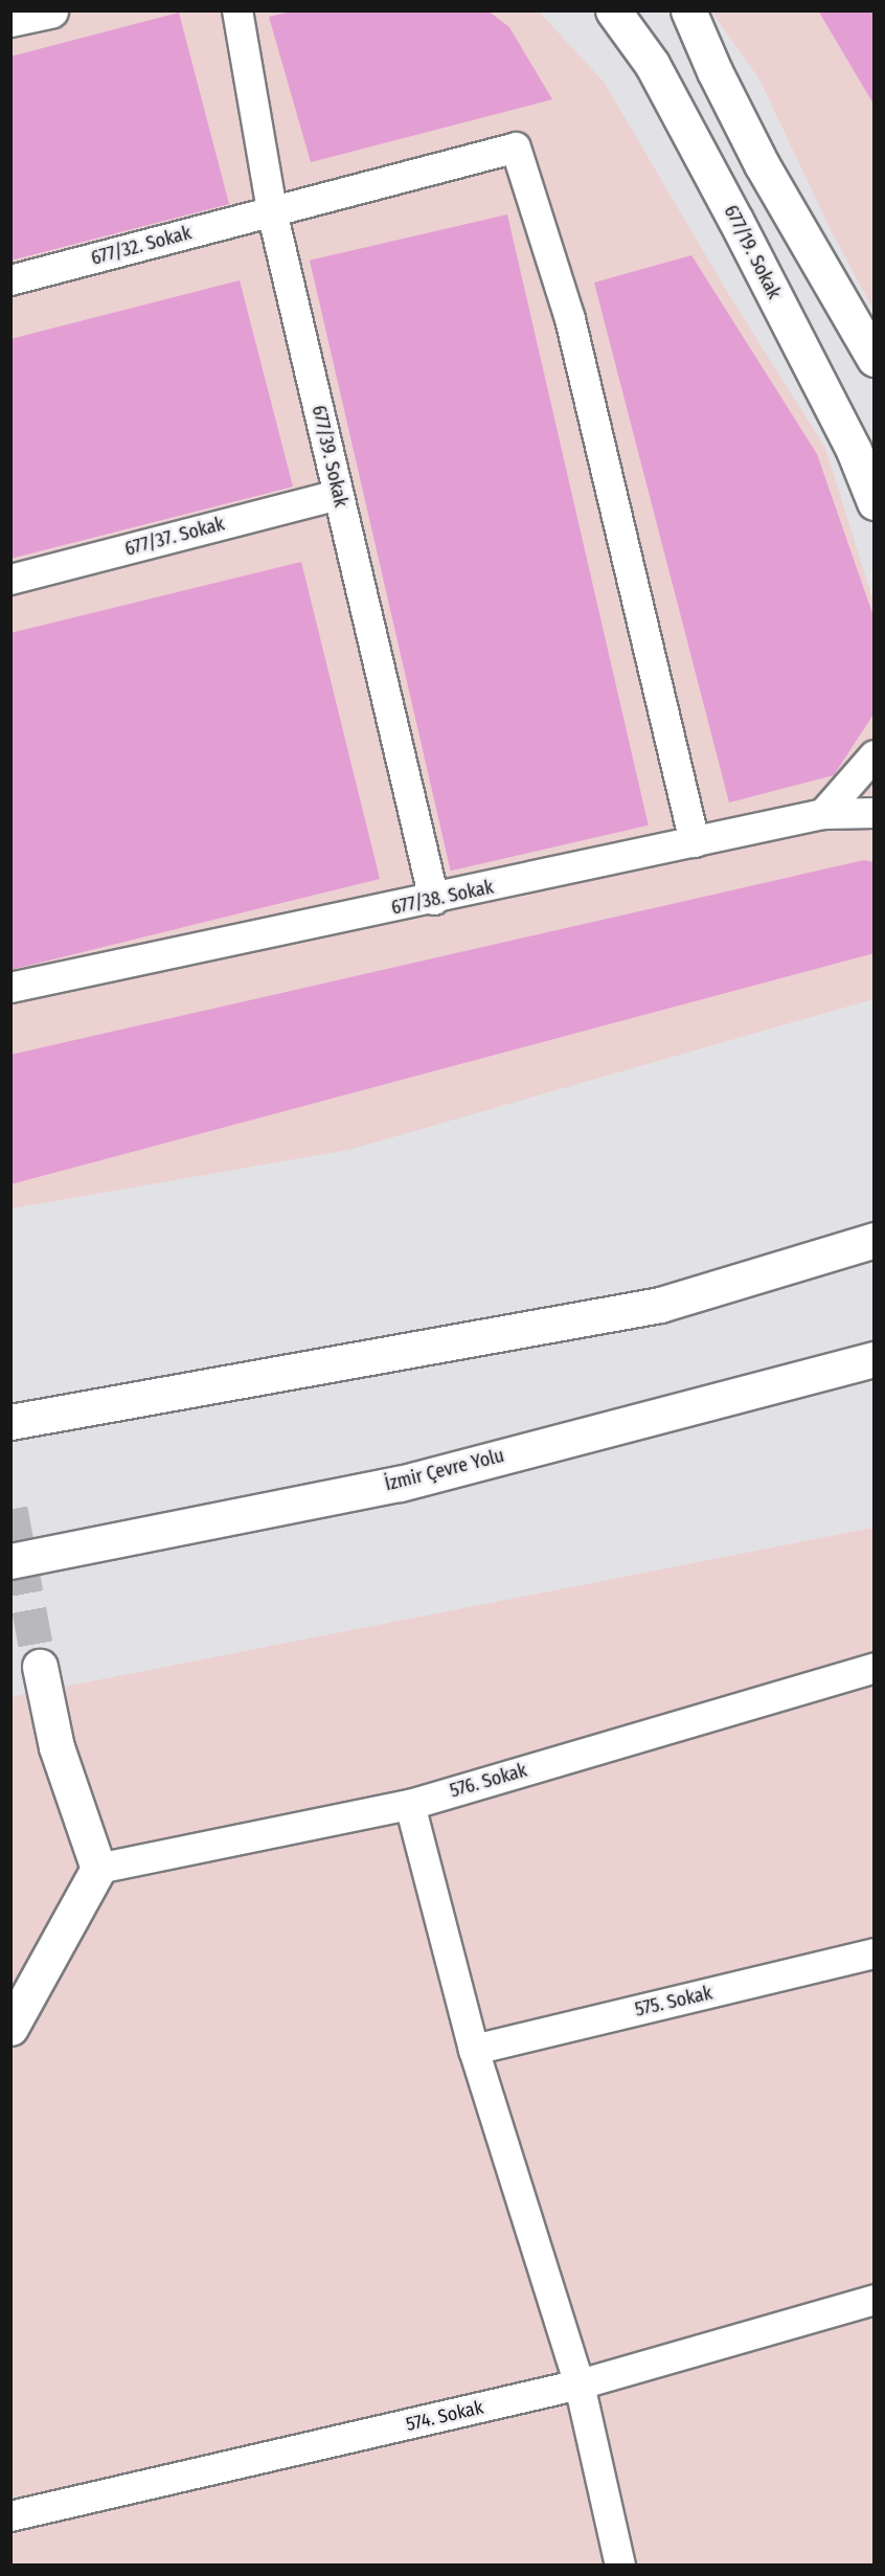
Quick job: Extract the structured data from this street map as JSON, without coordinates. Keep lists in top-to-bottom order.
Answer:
{
  "streets": {
    "main road": ["677/19. Sokak", "İzmir Çevre Yolu"],
    "street": [
      "677/32. Sokak",
      "677/39. Sokak",
      "677/37. Sokak",
      "677/38. Sokak",
      "576. Sokak",
      "575. Sokak",
      "574. Sokak"
    ]
  },
  "crossings": [
    ["677/32. Sokak", "677/39. Sokak"],
    ["677/32. Sokak", "677/38. Sokak"],
    ["677/39. Sokak", "677/37. Sokak"],
    ["677/39. Sokak", "677/38. Sokak"]
  ]
}
